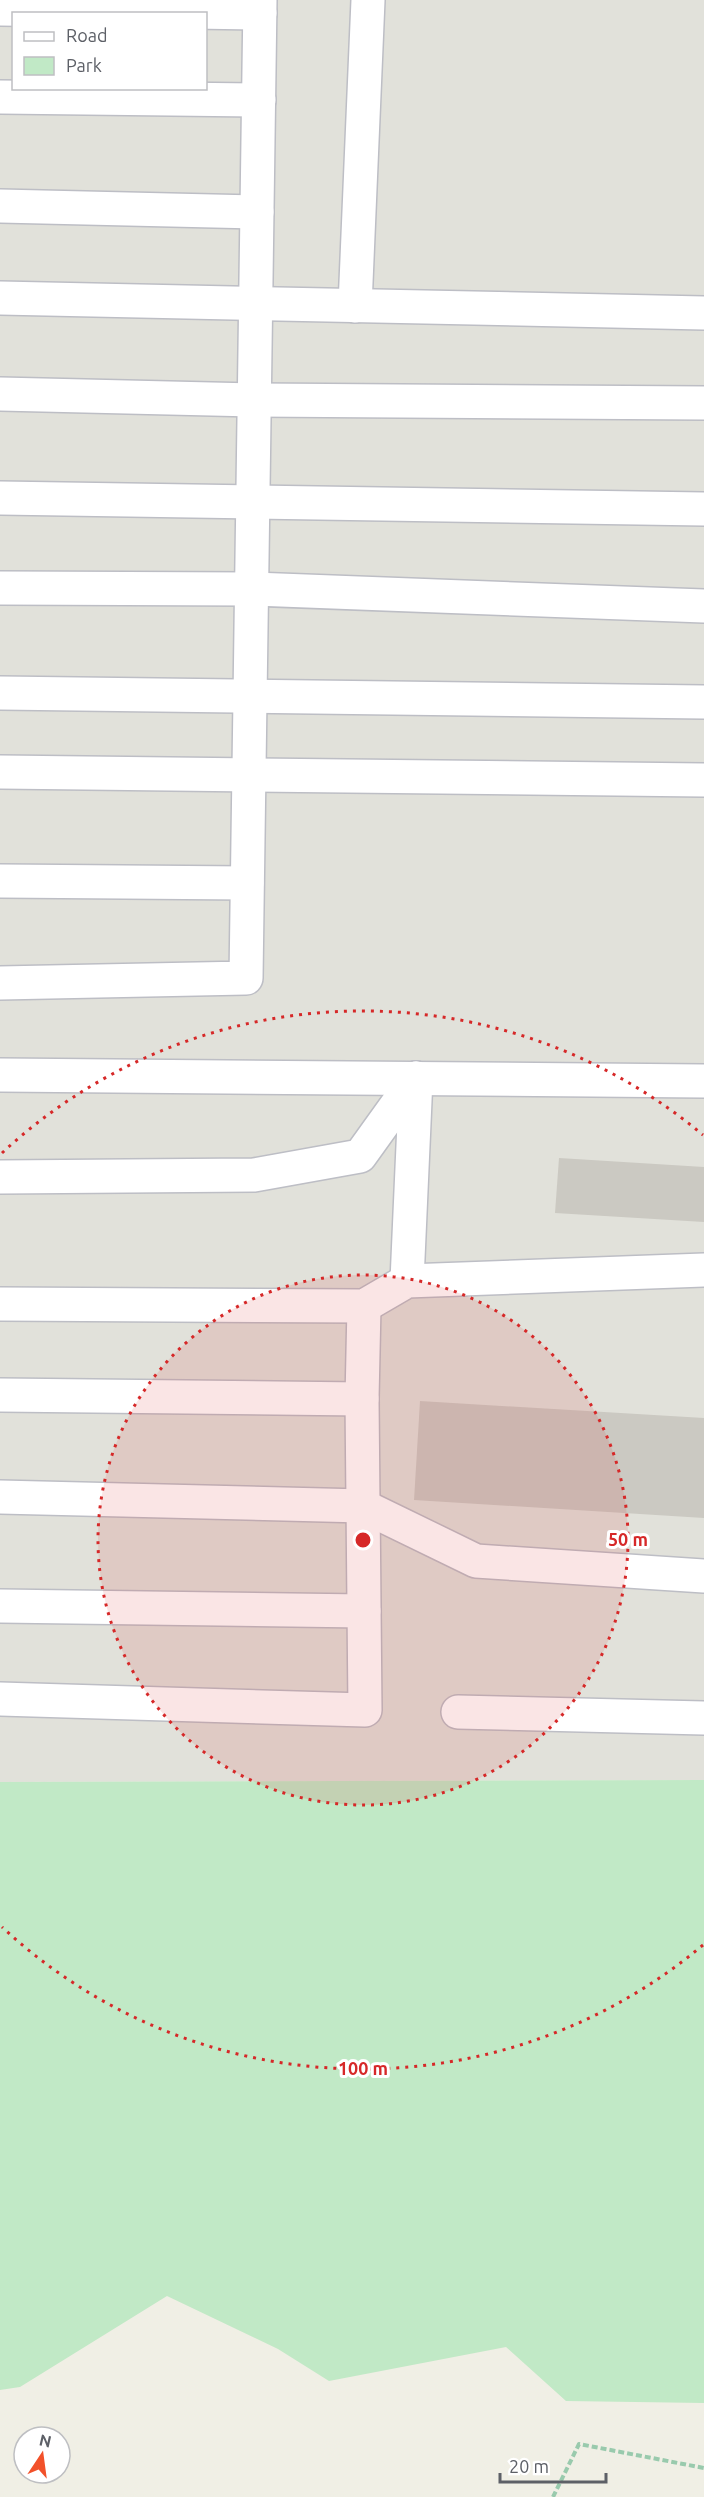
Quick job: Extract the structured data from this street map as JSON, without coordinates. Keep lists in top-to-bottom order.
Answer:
{
  "legend": ["Road", "Park"],
  "scale_bar": "20 m",
  "north": "top",
  "rings": ["50 m", "100 m"]
}
